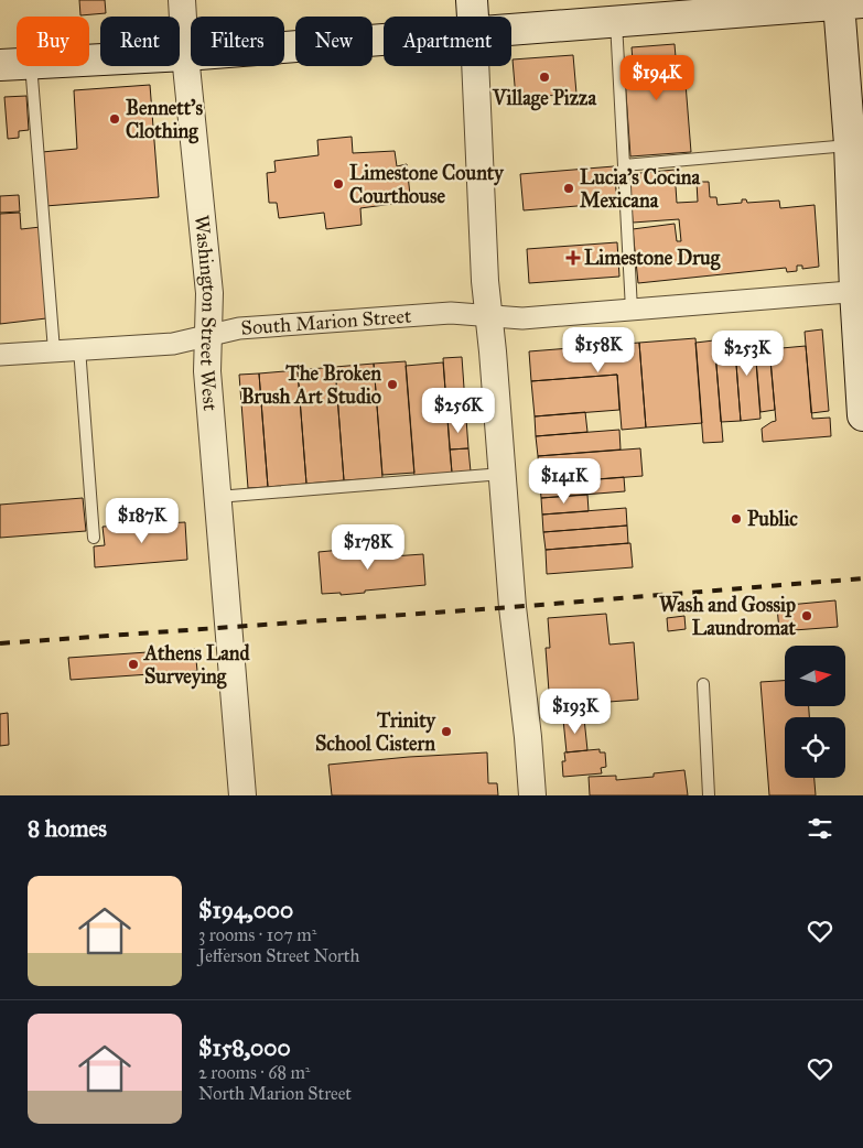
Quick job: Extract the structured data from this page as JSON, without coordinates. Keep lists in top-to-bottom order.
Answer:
{
  "streets": {
    "street": ["Washington Street West", "South Marion Street"]
  },
  "crossings": [
    ["Washington Street West", "South Marion Street"]
  ],
  "places": {
    "other": [
      "Village Pizza",
      "Bennett's Clothing",
      "Limestone County Courthouse",
      "Lucia's Cocina Mexicana",
      "The Broken Brush Art Studio",
      "Public",
      "Wash and Gossip Laundromat",
      "Athens Land Surveying",
      "Trinity School Cistern"
    ],
    "health": ["Limestone Drug"]
  },
  "north": "right",
  "page": {
    "chip": [
      "Buy",
      "Rent",
      "Filters",
      "New",
      "Apartment"
    ],
    "price": [
      "$194K",
      "$158K",
      "$253K",
      "$256K",
      "$141K",
      "$187K",
      "$178K",
      "$193K"
    ],
    "heading": "8 homes",
    "list": [
      {
        "name": "$194,000",
        "note": "3 rooms · 107 m² · Jefferson Street North"
      },
      {
        "name": "$158,000",
        "note": "2 rooms · 68 m² · North Marion Street"
      }
    ]
  }
}
